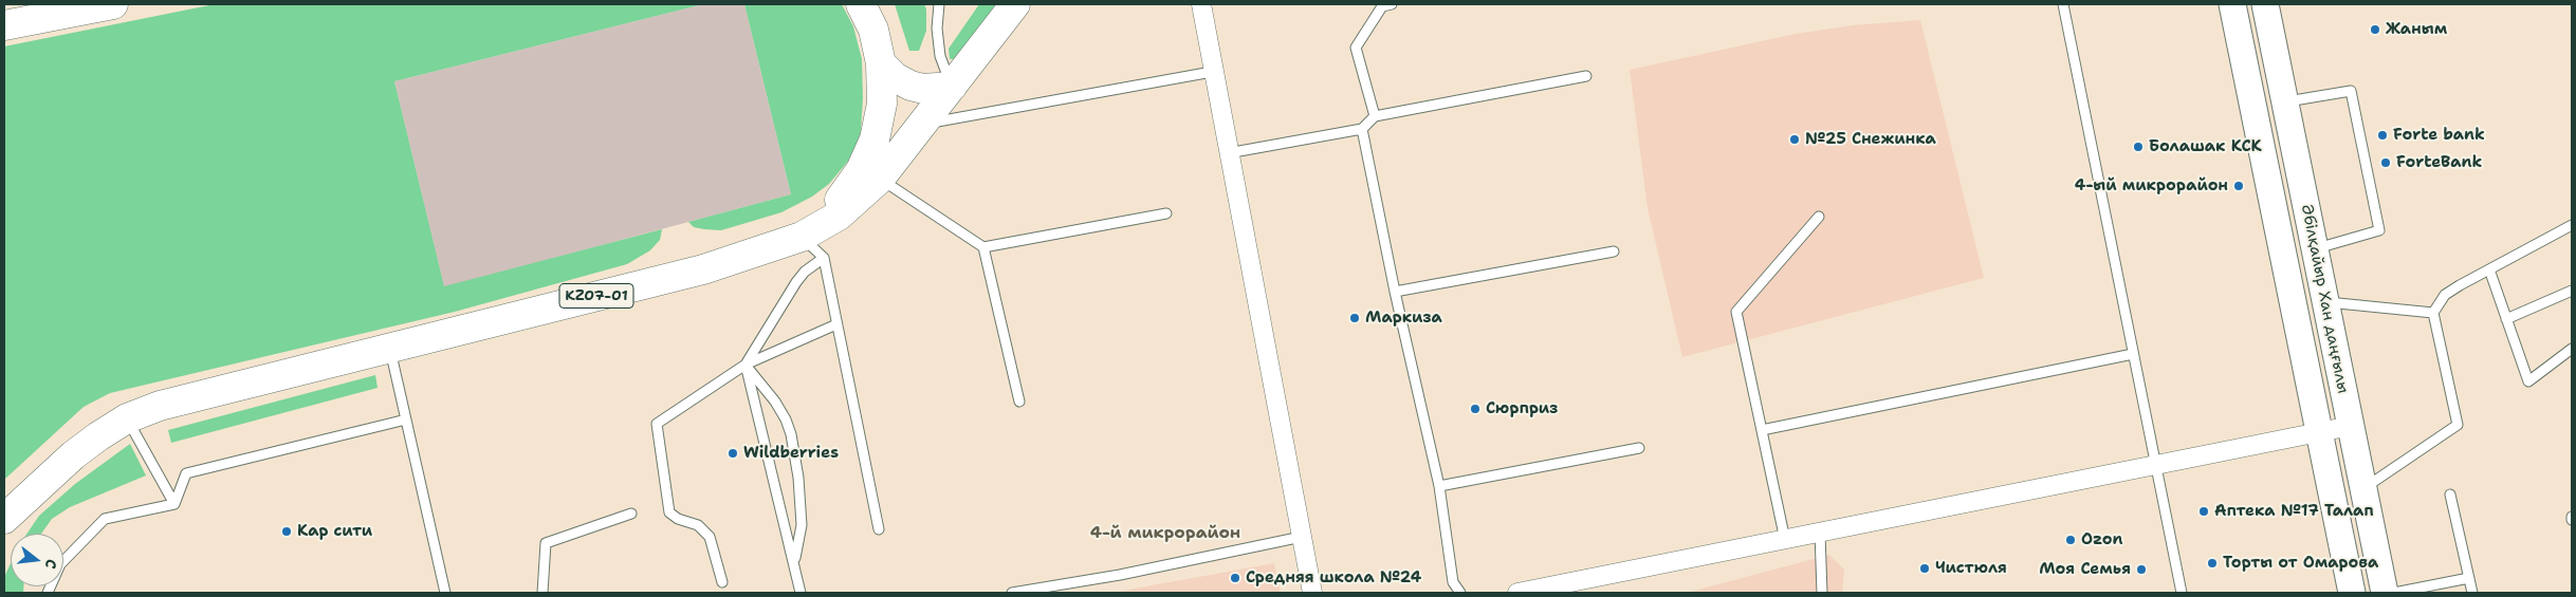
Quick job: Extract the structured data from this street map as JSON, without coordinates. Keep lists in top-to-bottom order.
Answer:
{
  "streets": {
    "main road": ["KZ07-01", "Әбілқайыр Хан даңғылы"]
  },
  "districts": ["4-й микрорайон"],
  "places": [
    "Жаным",
    "Forte bank",
    "№25 Снежинка",
    "Болашак КСК",
    "ForteBank",
    "4-ый микрорайон",
    "Маркиза",
    "Сюрприз",
    "Wildberries",
    "Аптека №17 Талап",
    "Кар сити",
    "Ozon",
    "Торты от Омарова",
    "Чистюля",
    "Моя Семья",
    "Средняя школа №24"
  ],
  "north": "right"
}
